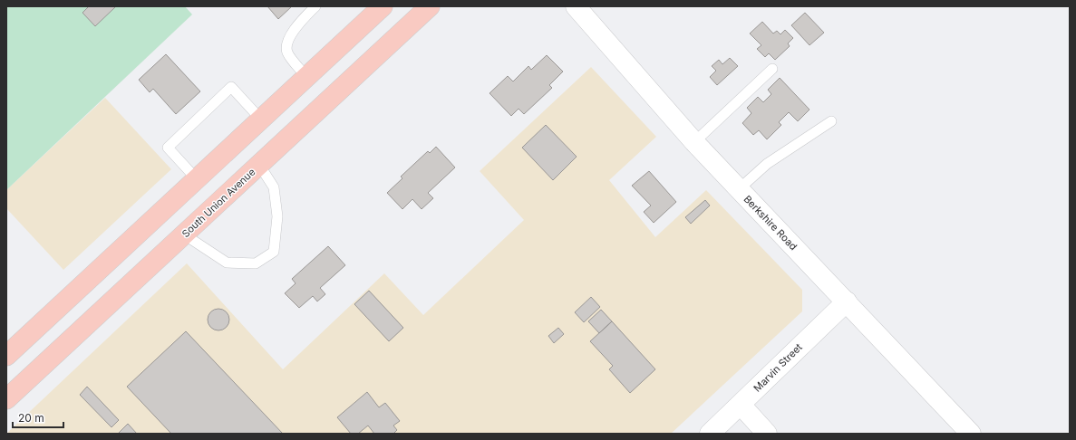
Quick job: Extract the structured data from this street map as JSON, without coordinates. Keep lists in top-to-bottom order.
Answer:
{
  "streets": {
    "main road": ["South Union Avenue"],
    "street": ["Berkshire Road", "Marvin Street"]
  },
  "crossings": [
    ["Berkshire Road", "Marvin Street"]
  ],
  "scale_bar": "20 m"
}
